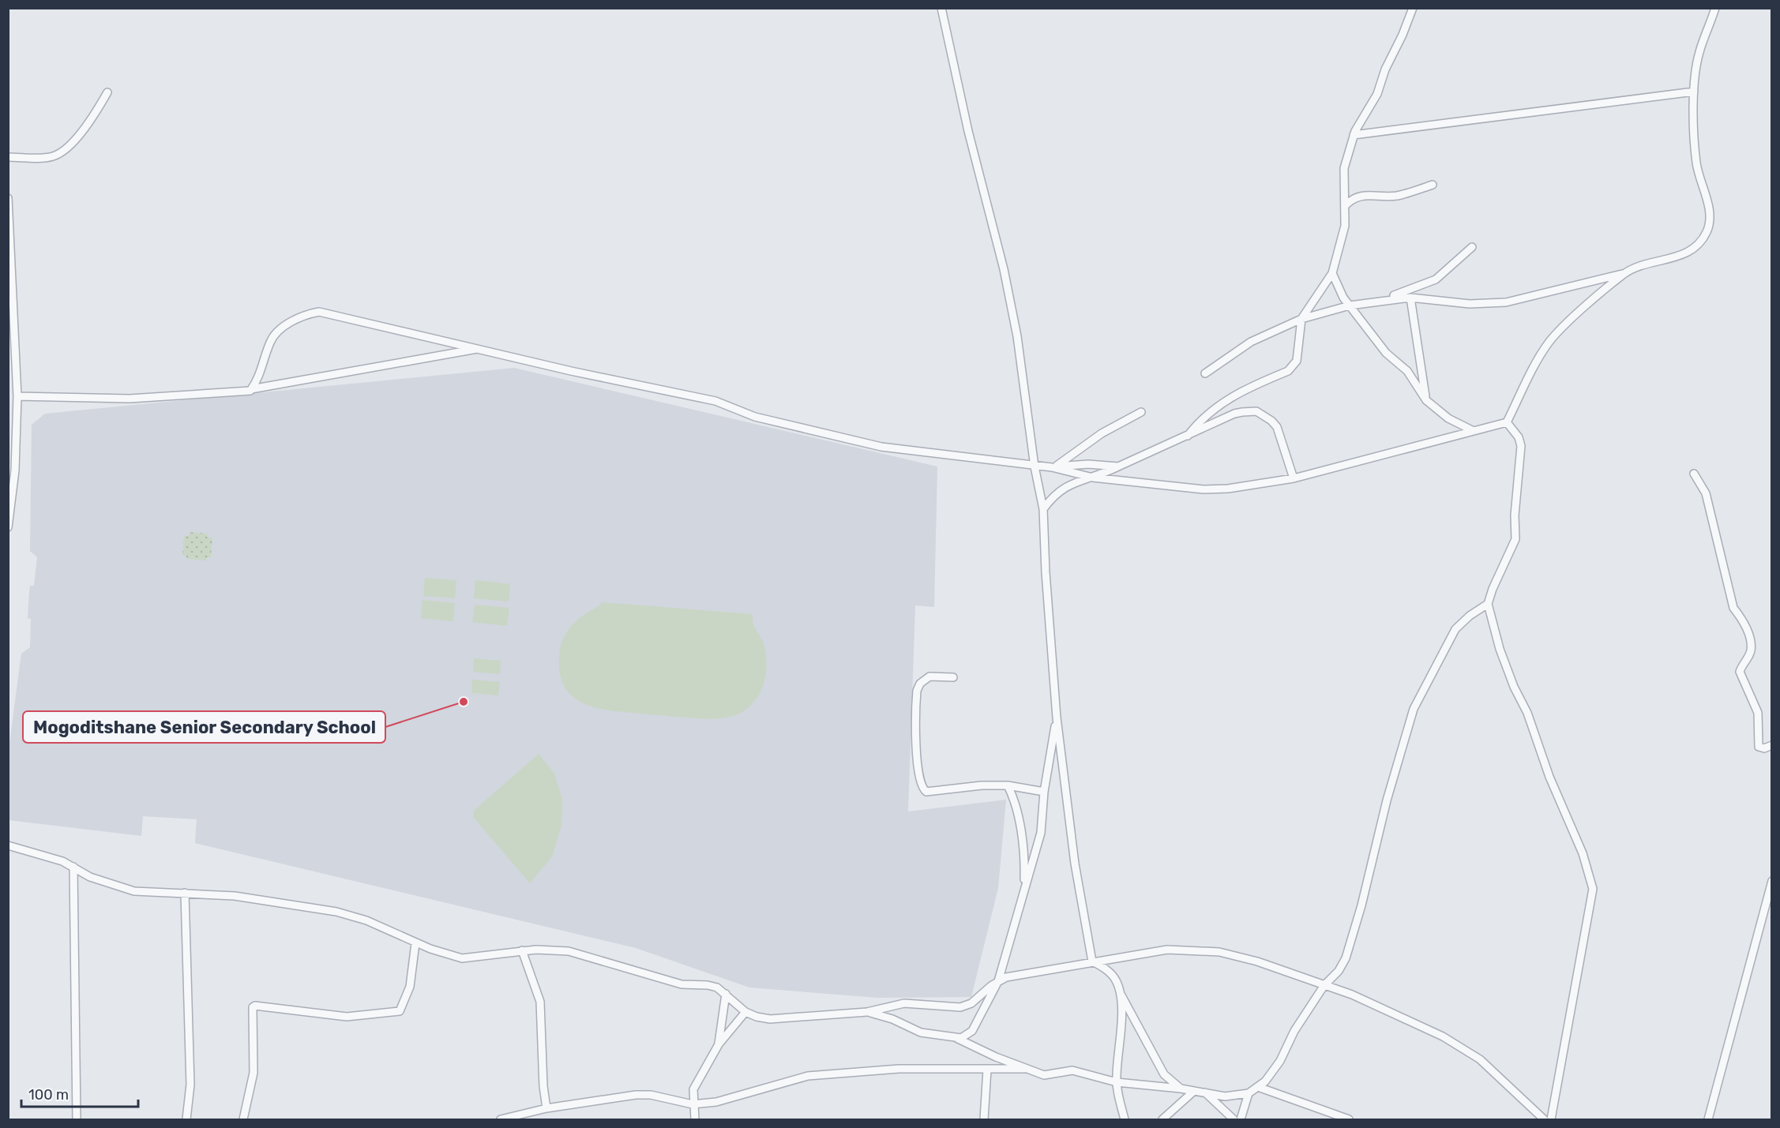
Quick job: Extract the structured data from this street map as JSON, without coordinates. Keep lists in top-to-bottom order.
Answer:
{
  "places": ["Mogoditshane Senior Secondary School"],
  "scale_bar": "100 m"
}
